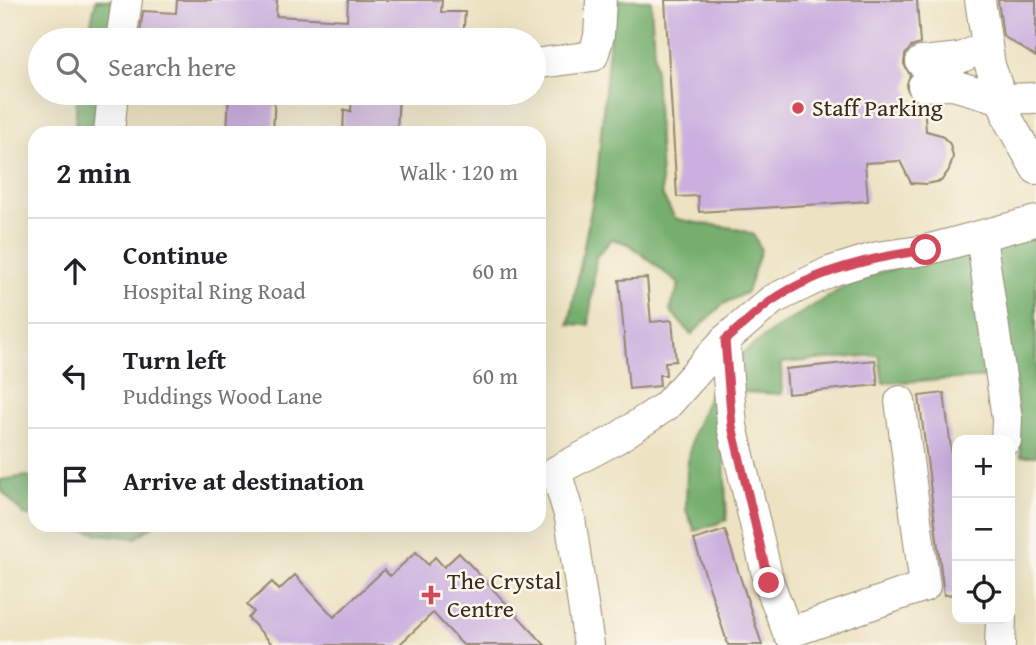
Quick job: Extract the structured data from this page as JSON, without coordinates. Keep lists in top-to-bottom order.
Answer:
{
  "places": {
    "other": ["Staff Parking"],
    "health": ["The Crystal Centre"]
  },
  "page": {
    "search": "Search here",
    "heading": ["2 min", "Walk · 120 m"],
    "list": [
      ["Continue", "Hospital Ring Road", "60 m"],
      ["Turn left", "Puddings Wood Lane", "60 m"],
      "Arrive at destination"
    ],
    "map_buttons": ["+", "−"]
  }
}
